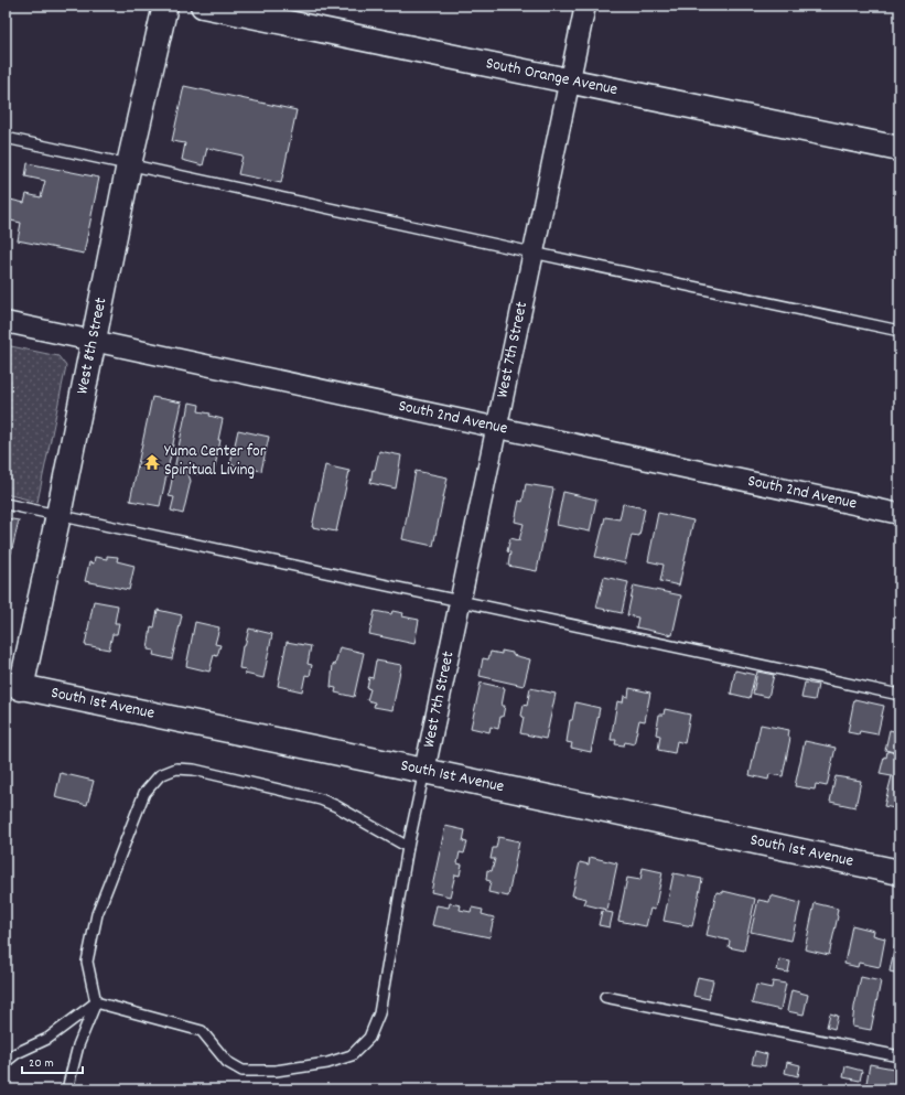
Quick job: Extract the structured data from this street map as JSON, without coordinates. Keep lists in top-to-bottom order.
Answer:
{
  "streets": {
    "street": [
      "South Orange Avenue",
      "West 8th Street",
      "West 7th Street",
      "South 2nd Avenue",
      "South 1st Avenue"
    ]
  },
  "crossings": [
    ["South Orange Avenue", "West 7th Street"],
    ["West 8th Street", "South 2nd Avenue"],
    ["West 8th Street", "South 1st Avenue"],
    ["West 7th Street", "South 2nd Avenue"],
    ["West 7th Street", "South 1st Avenue"]
  ],
  "places": {
    "temple": ["Yuma Center for Spiritual Living"]
  },
  "scale_bar": "20 m"
}
